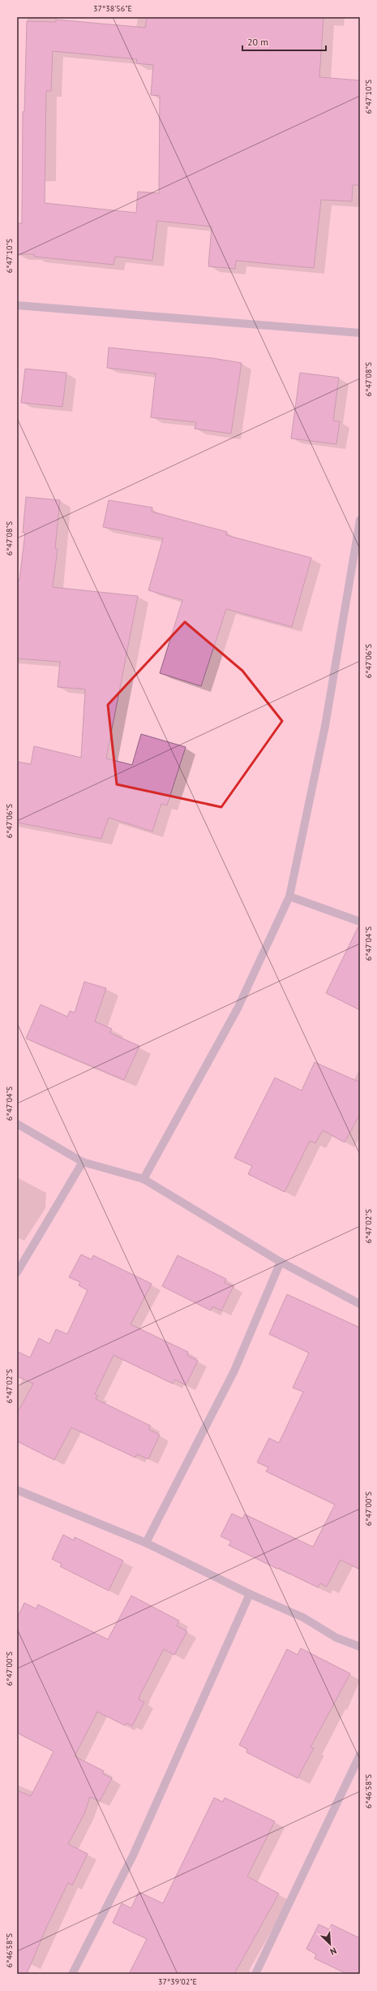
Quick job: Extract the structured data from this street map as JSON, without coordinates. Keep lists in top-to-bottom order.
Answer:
{
  "scale_bar": "20 m",
  "north": "bottom right",
  "coordinates": [
    "37°38'56\"E",
    "6°47'10\"S",
    "6°47'08\"S",
    "6°47'06\"S",
    "6°47'04\"S",
    "6°47'02\"S",
    "6°47'00\"S",
    "6°46'58\"S",
    "37°39'02\"E"
  ]
}
